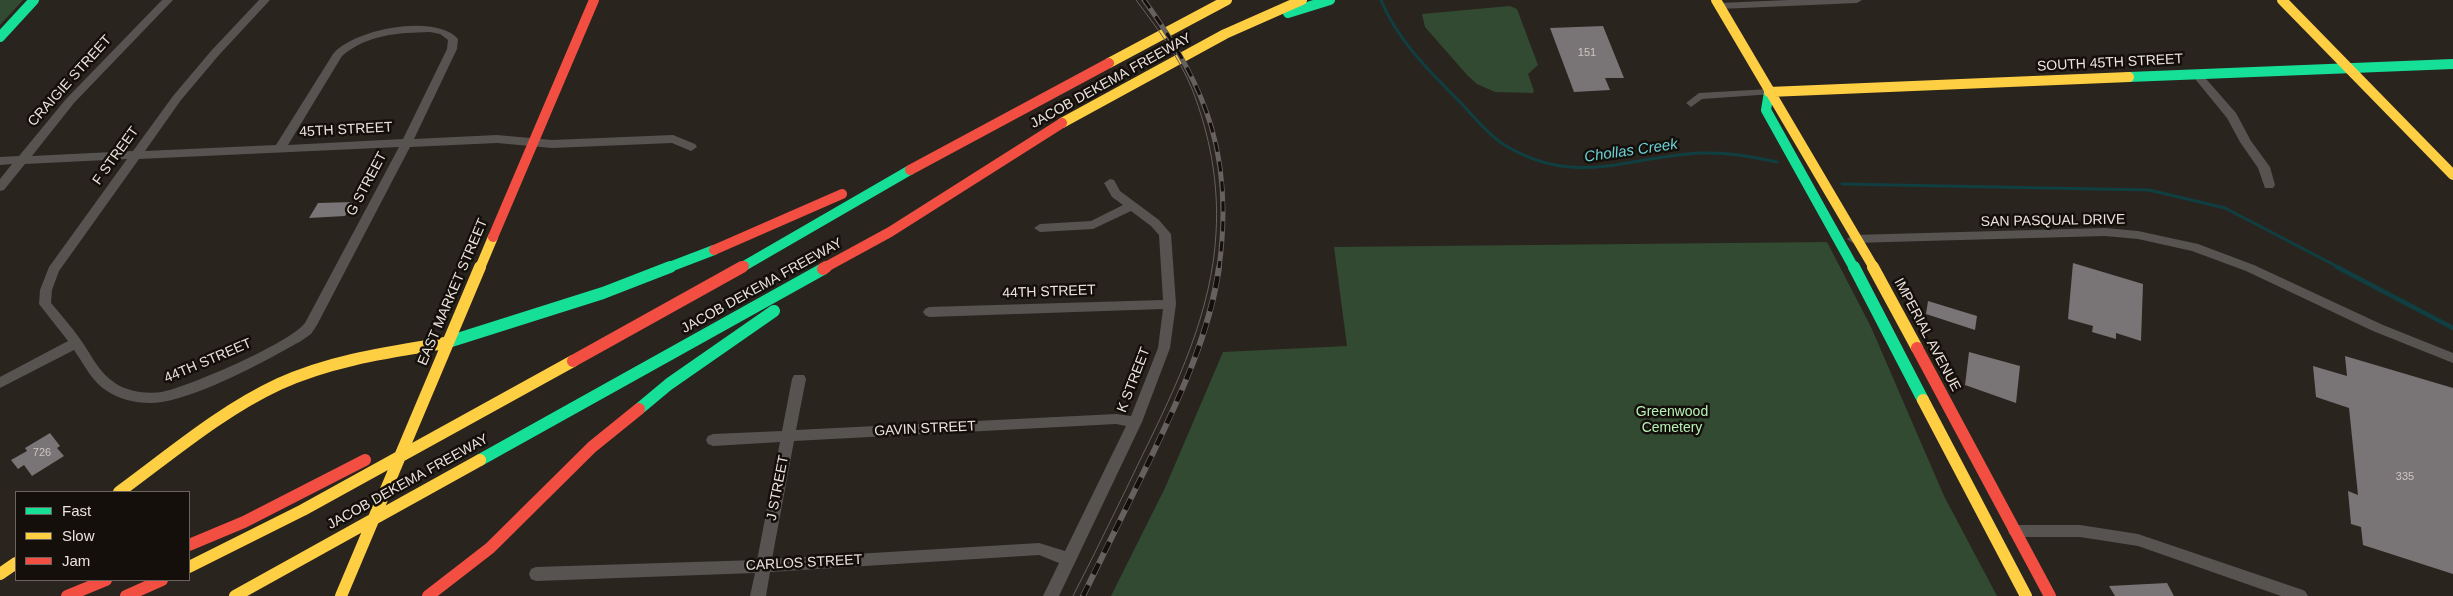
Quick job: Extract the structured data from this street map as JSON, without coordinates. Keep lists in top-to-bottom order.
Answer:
{
  "streets": {
    "main road": [
      "SOUTH 45TH STREET",
      "JACOB DEKEMA FREEWAY",
      "EAST MARKET STREET",
      "IMPERIAL AVENUE"
    ],
    "street": [
      "CRAIGIE STREET",
      "45TH STREET",
      "F STREET",
      "G STREET",
      "SAN PASQUAL DRIVE",
      "44TH STREET",
      "K STREET",
      "GAVIN STREET",
      "J STREET",
      "CARLOS STREET"
    ]
  },
  "crossings": [
    ["SOUTH 45TH STREET", "IMPERIAL AVENUE"],
    ["CRAIGIE STREET", "45TH STREET"],
    ["45TH STREET", "F STREET"],
    ["45TH STREET", "G STREET"],
    ["45TH STREET", "EAST MARKET STREET"],
    ["F STREET", "44TH STREET"],
    ["G STREET", "44TH STREET"],
    ["SAN PASQUAL DRIVE", "IMPERIAL AVENUE"],
    ["44TH STREET", "K STREET"],
    ["K STREET", "GAVIN STREET"],
    ["K STREET", "CARLOS STREET"],
    ["GAVIN STREET", "J STREET"],
    ["J STREET", "CARLOS STREET"]
  ],
  "water": ["Chollas Creek"],
  "parks": ["Greenwood Cemetery"],
  "house_numbers": ["151", "726", "335"],
  "legend": ["Fast", "Slow", "Jam"]
}
